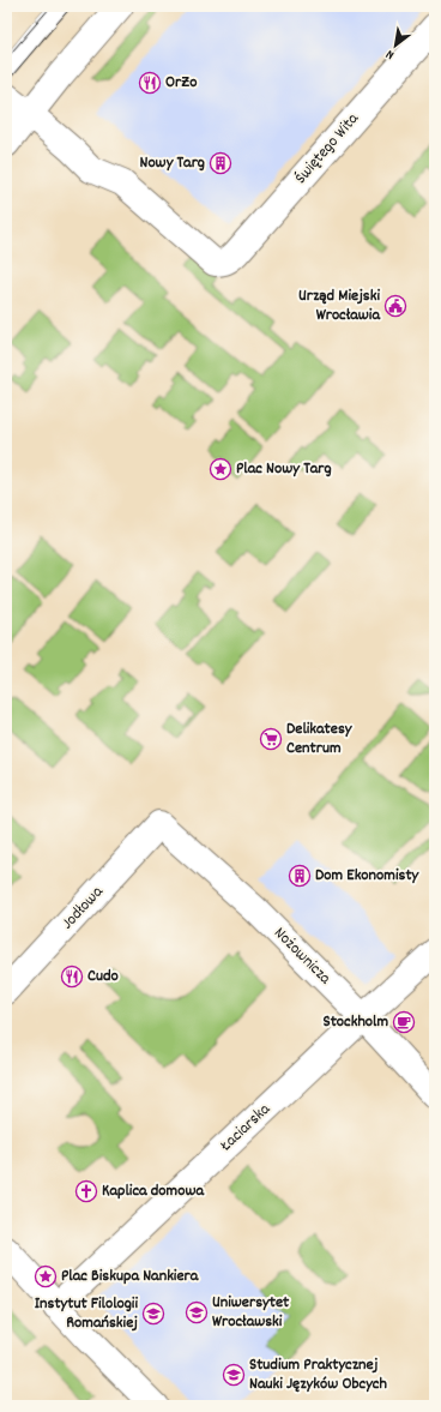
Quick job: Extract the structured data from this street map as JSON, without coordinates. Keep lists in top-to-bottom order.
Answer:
{
  "streets": {
    "street": [
      "Świętego Wita",
      "Jodłowa",
      "Nożownicza",
      "Łaciarska"
    ]
  },
  "crossings": [
    ["Jodłowa", "Nożownicza"],
    ["Nożownicza", "Łaciarska"]
  ],
  "places": {
    "restaurant": ["Orƶo", "Cudo"],
    "building": ["Nowy Targ", "Dom Ekonomisty"],
    "public building": ["Urząd Miejski Wrocławia"],
    "place": ["Plac Nowy Targ", "Plac Biskupa Nankiera"],
    "supermarket": ["Delikatesy Centrum"],
    "cafe": ["Stockholm"],
    "church": ["Kaplica domowa"],
    "school or university": ["Uniwersytet Wrocławski", "Instytut Filologii Romańskiej", "Studium Praktycznej Nauki Języków Obcych"]
  },
  "north": "bottom left"
}
